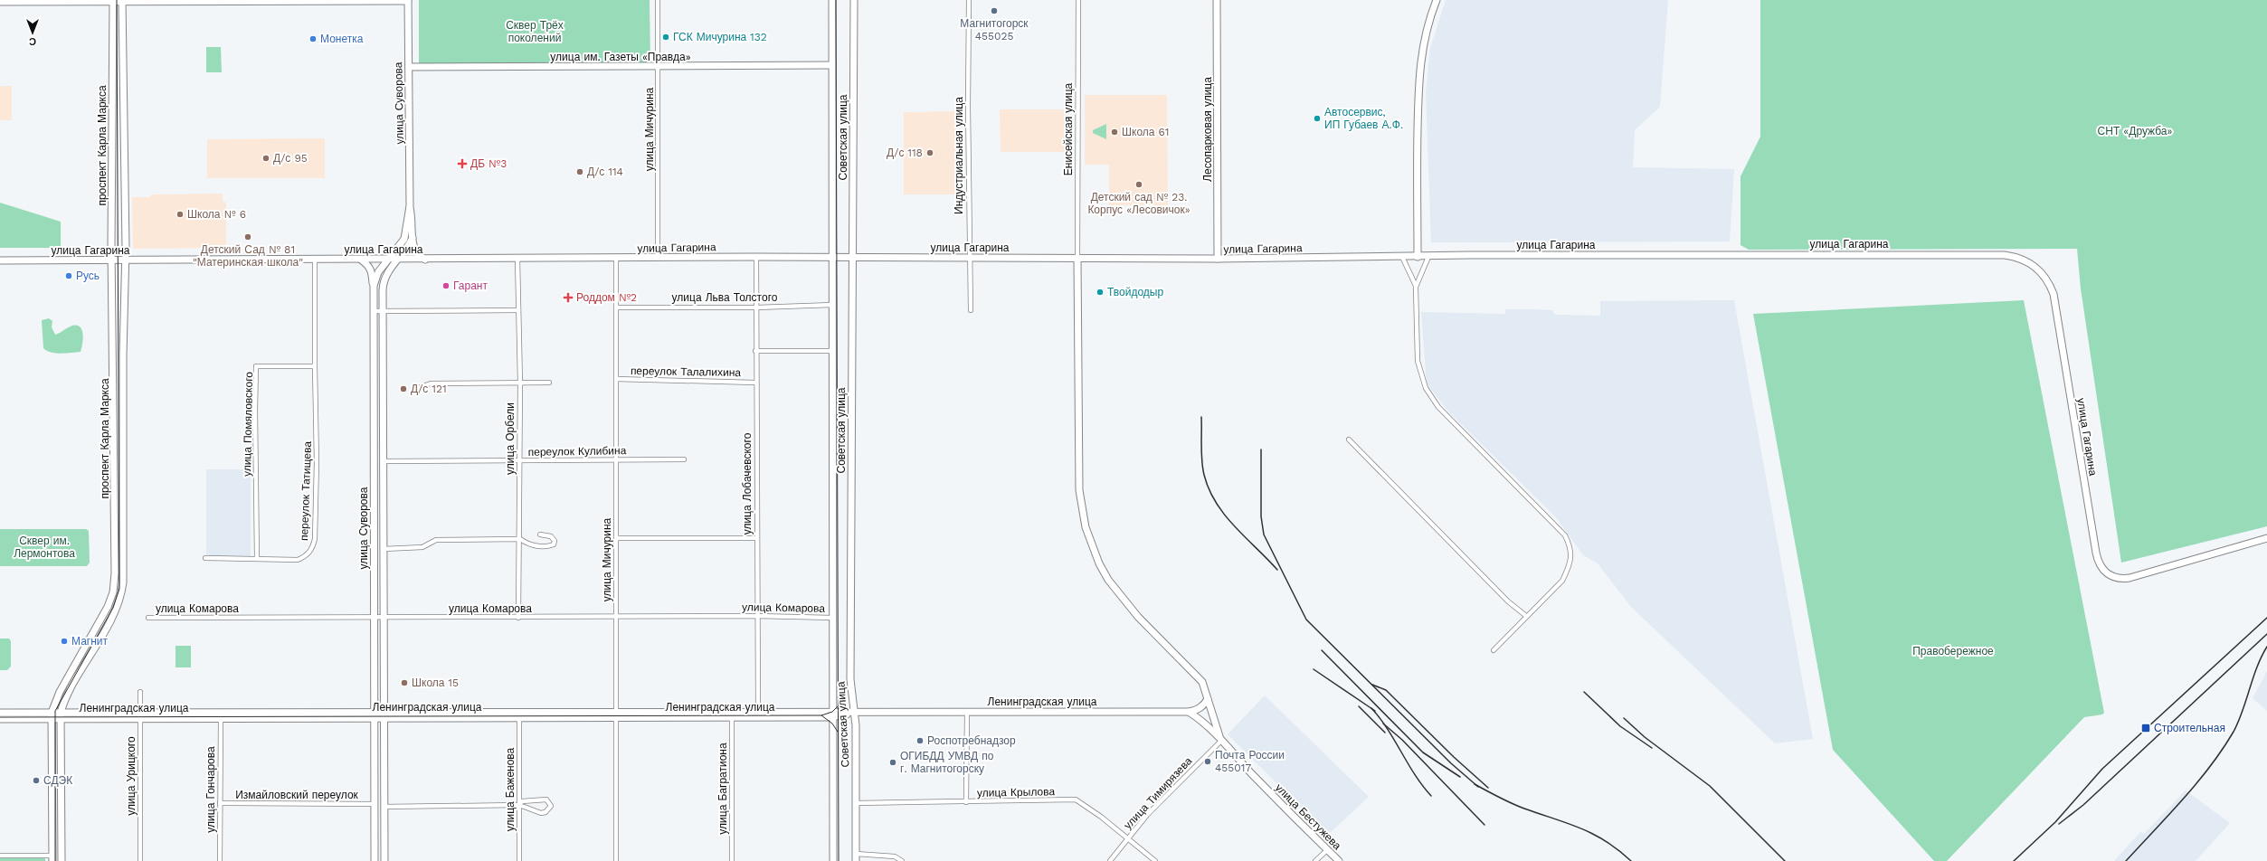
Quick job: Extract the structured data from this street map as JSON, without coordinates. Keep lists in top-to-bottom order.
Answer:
{
  "streets": {
    "main road": [
      "улица им. Газеты «Правда»",
      "улица Суворова",
      "Лесопарковая улица",
      "Советская улица",
      "проспект Карла Маркса",
      "улица Гагарина",
      "Ленинградская улица",
      "улица Бестужева"
    ],
    "street": [
      "улица Мичурина",
      "Енисейская улица",
      "Индустриальная улица",
      "улица Льва Толстого",
      "переулок Талалихина",
      "улица Помяловского",
      "улица Орбели",
      "переулок Кулибина",
      "улица Лобачевского",
      "переулок Татищева",
      "улица Комарова",
      "улица Урицкого",
      "улица Багратиона",
      "улица Гончарова",
      "улица Баженова",
      "улица Крылова",
      "улица Тимирязева",
      "Измайловский переулок"
    ]
  },
  "crossings": [
    ["улица им. Газеты «Правда»", "улица Суворова"],
    ["улица им. Газеты «Правда»", "улица Мичурина"],
    ["улица им. Газеты «Правда»", "Советская улица"],
    ["улица Суворова", "улица Гагарина"],
    ["улица Суворова", "переулок Кулибина"],
    ["улица Суворова", "улица Комарова"],
    ["улица Суворова", "Ленинградская улица"],
    ["улица Суворова", "Измайловский переулок"],
    ["улица Мичурина", "улица Гагарина"],
    ["улица Мичурина", "улица Льва Толстого"],
    ["улица Мичурина", "переулок Талалихина"],
    ["улица Мичурина", "переулок Кулибина"],
    ["улица Мичурина", "улица Комарова"],
    ["улица Мичурина", "Ленинградская улица"],
    ["Енисейская улица", "улица Гагарина"],
    ["Лесопарковая улица", "улица Гагарина"],
    ["Советская улица", "улица Гагарина"],
    ["Советская улица", "улица Льва Толстого"],
    ["Советская улица", "улица Комарова"],
    ["Советская улица", "Ленинградская улица"],
    ["Советская улица", "улица Крылова"],
    ["проспект Карла Маркса", "улица Гагарина"],
    ["проспект Карла Маркса", "Ленинградская улица"],
    ["Индустриальная улица", "улица Гагарина"],
    ["улица Гагарина", "улица Орбели"],
    ["улица Гагарина", "улица Лобачевского"],
    ["улица Льва Толстого", "улица Лобачевского"],
    ["переулок Талалихина", "улица Лобачевского"],
    ["улица Помяловского", "переулок Татищева"],
    ["улица Орбели", "переулок Кулибина"],
    ["улица Орбели", "улица Комарова"],
    ["улица Лобачевского", "улица Комарова"],
    ["улица Лобачевского", "Ленинградская улица"],
    ["Ленинградская улица", "улица Урицкого"],
    ["Ленинградская улица", "улица Багратиона"],
    ["Ленинградская улица", "улица Гончарова"],
    ["Ленинградская улица", "улица Баженова"],
    ["улица Гончарова", "Измайловский переулок"],
    ["улица Крылова", "улица Тимирязева"],
    ["улица Тимирязева", "улица Бестужева"]
  ],
  "parks": [
    "Сквер Трёх поколений",
    "СНТ «Дружба»",
    "Сквер им. Лермонтова",
    "Правобережное"
  ],
  "places": {
    "other": [
      "Магнитогорск 455025",
      "ГСК Мичурина 132",
      "Монетка",
      "Автосервис, ИП Губаев А.Ф.",
      "Школа 61",
      "Д/с 118",
      "Д/с 95",
      "Д/с 114",
      "Детский сад № 23. Корпус «Лесовичок»",
      "Школа № 6",
      "Детский Сад № 81 \"Материнская школа\"",
      "Русь",
      "Гарант",
      "Твойдодыр",
      "Д/с 121",
      "Магнит",
      "Школа 15",
      "Роспотребнадзор",
      "Почта России 455017",
      "ОГИБДД УМВД по г. Магнитогорску",
      "СДЭК"
    ],
    "health": ["ДБ №3", "Роддом №2"],
    "transit": ["Строительная"]
  },
  "north": "bottom"
}
